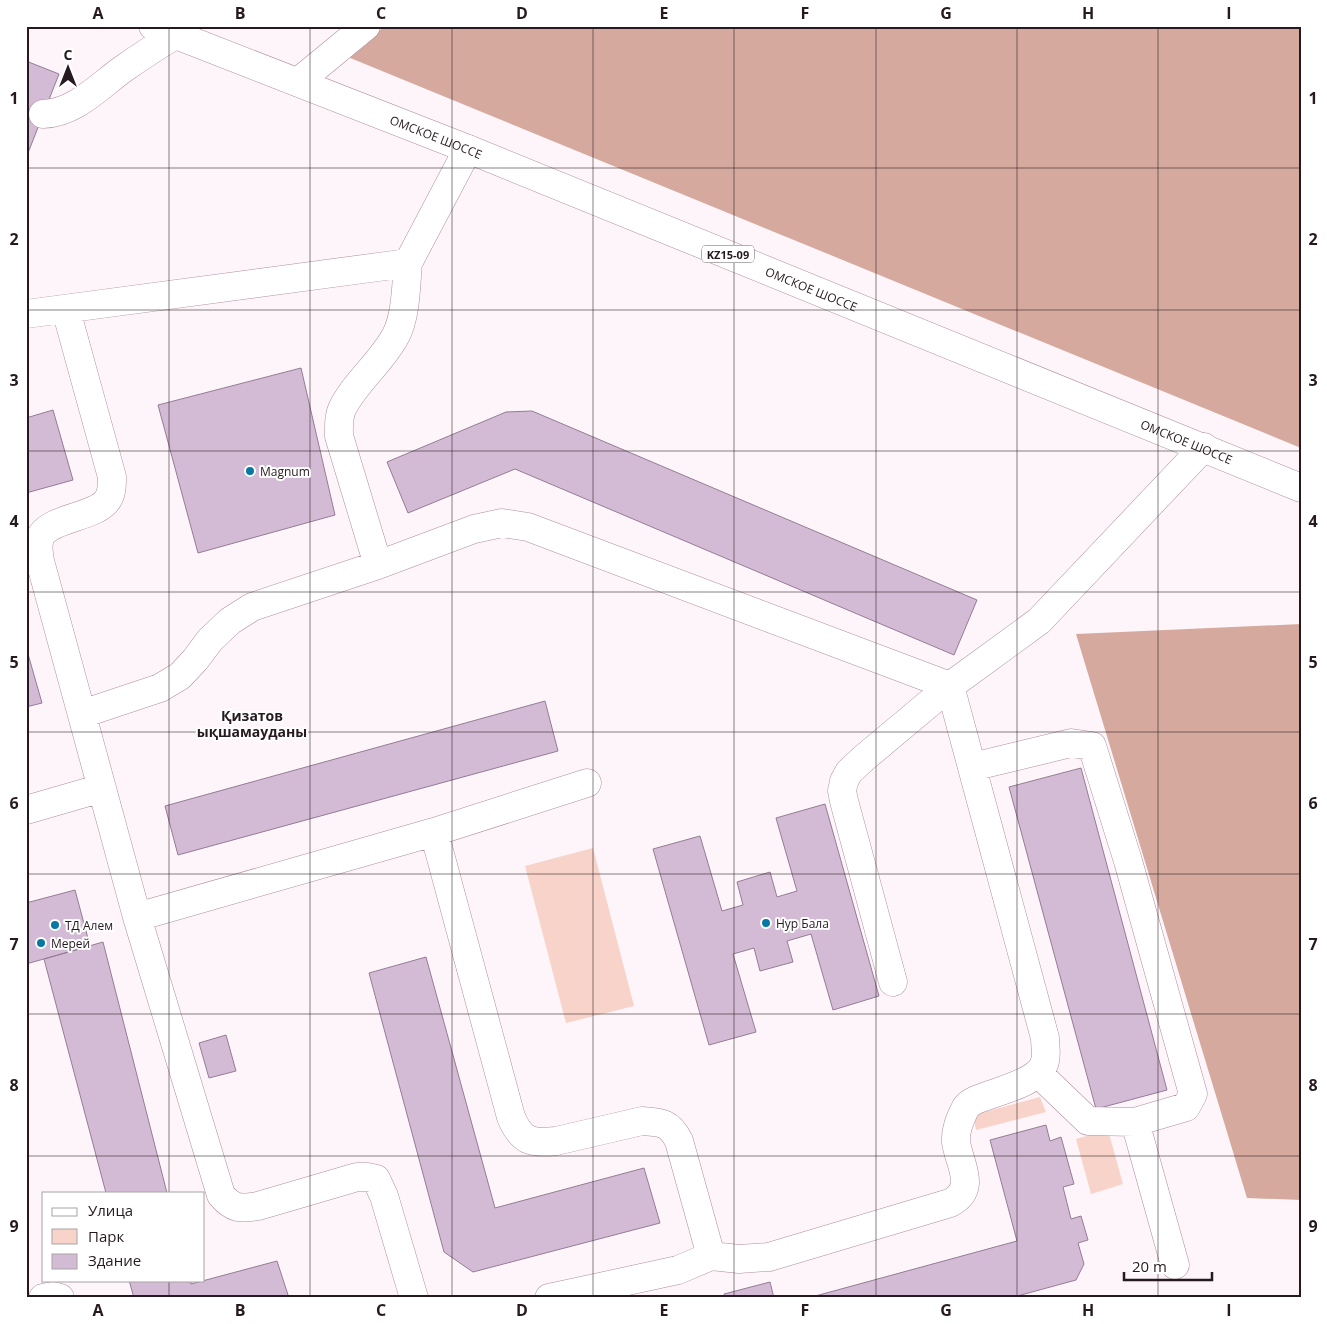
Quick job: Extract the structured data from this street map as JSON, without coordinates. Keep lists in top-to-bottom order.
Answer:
{
  "streets": {
    "main road": ["ОМСКОЕ ШОССЕ", "KZ15-09"]
  },
  "districts": ["Қизатов ықшамауданы"],
  "places": [
    "Magnum",
    "Нур Бала",
    "ТД Алем",
    "Мерей"
  ],
  "legend": ["Улица", "Парк", "Здание"],
  "scale_bar": "20 m",
  "north": "top",
  "grid": {
    "columns": [
      "A",
      "B",
      "C",
      "D",
      "E",
      "F",
      "G",
      "H",
      "I"
    ],
    "rows": [
      "1",
      "2",
      "3",
      "4",
      "5",
      "6",
      "7",
      "8",
      "9"
    ]
  }
}
